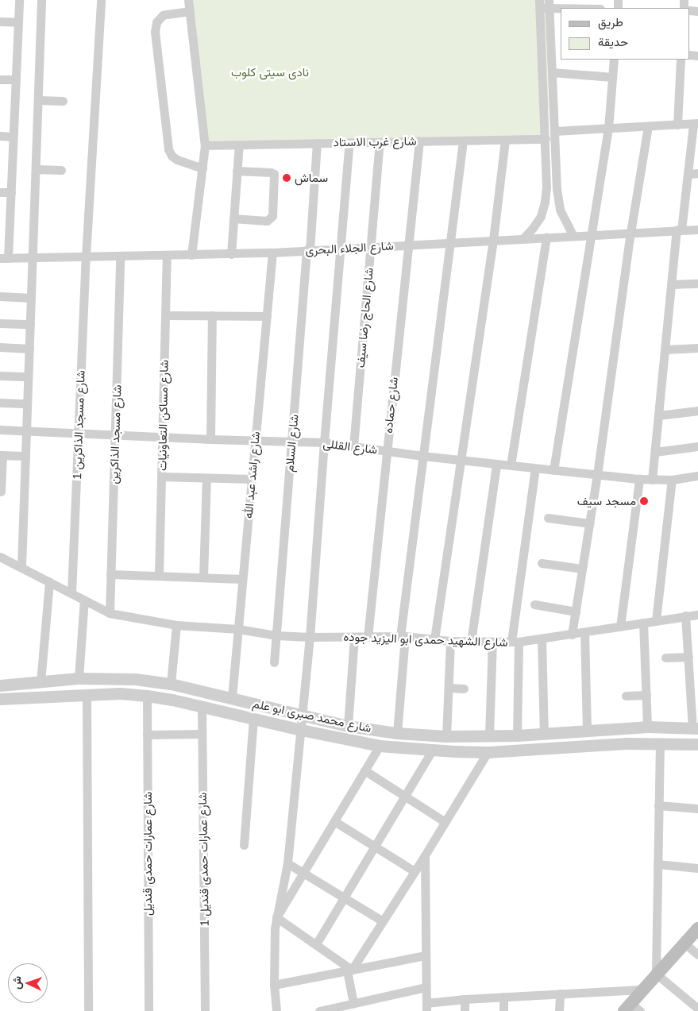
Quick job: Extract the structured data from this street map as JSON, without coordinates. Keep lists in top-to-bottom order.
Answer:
{
  "streets": {
    "street": [
      "شارع غرب الاستاد",
      "شارع الجلاء البحرى",
      "شارع الحاج رضا سيف",
      "شارع حماده",
      "شارع مساكن التعاونيات",
      "شارع مسجد الذاكرين 1",
      "شارع مسجد الذاكرين",
      "شارع السلام",
      "شارع القللى",
      "شارع راشد عبد الله",
      "شارع الشهيد حمدى ابو اليزيد جوده",
      "شارع محمد صبرى ابو علم",
      "شارع عمارات حمدى قنديل",
      "شارع عمارات حمدى قنديل 1"
    ]
  },
  "crossings": [
    ["شارع غرب الاستاد", "شارع الحاج رضا سيف"],
    ["شارع غرب الاستاد", "شارع حماده"],
    ["شارع غرب الاستاد", "شارع السلام"],
    ["شارع الجلاء البحرى", "شارع الحاج رضا سيف"],
    ["شارع الجلاء البحرى", "شارع حماده"],
    ["شارع الجلاء البحرى", "شارع مساكن التعاونيات"],
    ["شارع الجلاء البحرى", "شارع مسجد الذاكرين 1"],
    ["شارع الجلاء البحرى", "شارع مسجد الذاكرين"],
    ["شارع الجلاء البحرى", "شارع السلام"],
    ["شارع الجلاء البحرى", "شارع راشد عبد الله"],
    ["شارع الحاج رضا سيف", "شارع القللى"],
    ["شارع حماده", "شارع القللى"],
    ["شارع حماده", "شارع الشهيد حمدى ابو اليزيد جوده"],
    ["شارع مساكن التعاونيات", "شارع القللى"],
    ["شارع مسجد الذاكرين 1", "شارع القللى"],
    ["شارع مسجد الذاكرين 1", "شارع الشهيد حمدى ابو اليزيد جوده"],
    ["شارع مسجد الذاكرين", "شارع القللى"],
    ["شارع مسجد الذاكرين", "شارع الشهيد حمدى ابو اليزيد جوده"],
    ["شارع السلام", "شارع القللى"],
    ["شارع السلام", "شارع الشهيد حمدى ابو اليزيد جوده"],
    ["شارع القللى", "شارع راشد عبد الله"],
    ["شارع راشد عبد الله", "شارع الشهيد حمدى ابو اليزيد جوده"],
    ["شارع راشد عبد الله", "شارع محمد صبرى ابو علم"],
    ["شارع محمد صبرى ابو علم", "شارع عمارات حمدى قنديل"],
    ["شارع محمد صبرى ابو علم", "شارع عمارات حمدى قنديل 1"]
  ],
  "parks": ["نادى سيتى كلوب"],
  "places": ["سماش", "مسجد سيف"],
  "legend": ["طريق", "حديقة"],
  "north": "left"
}
